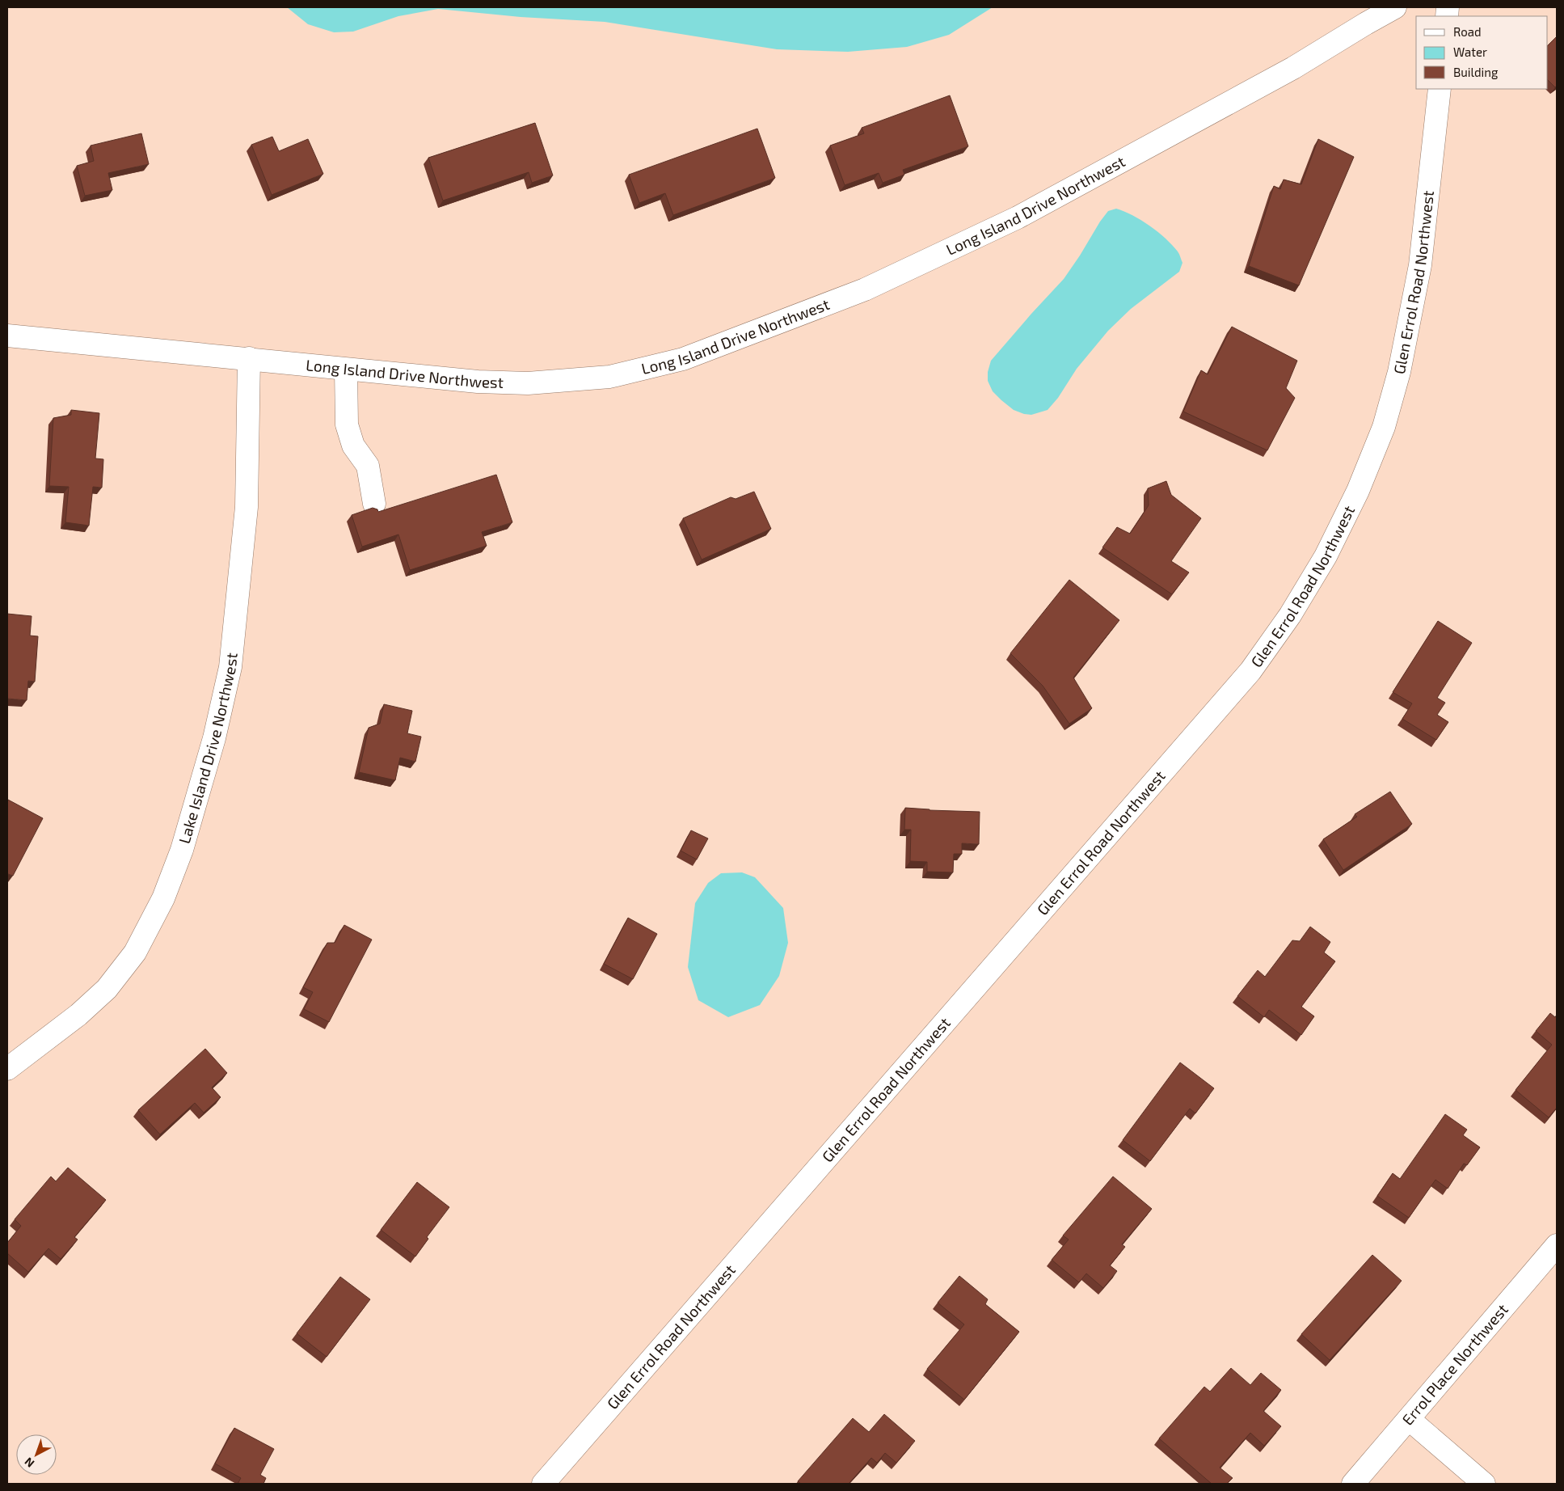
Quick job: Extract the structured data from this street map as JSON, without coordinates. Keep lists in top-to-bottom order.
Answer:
{
  "streets": {
    "street": [
      "Long Island Drive Northwest",
      "Glen Errol Road Northwest",
      "Lake Island Drive Northwest",
      "Errol Place Northwest"
    ]
  },
  "crossings": [
    ["Long Island Drive Northwest", "Lake Island Drive Northwest"]
  ],
  "legend": ["Road", "Water", "Building"],
  "north": "bottom left"
}
